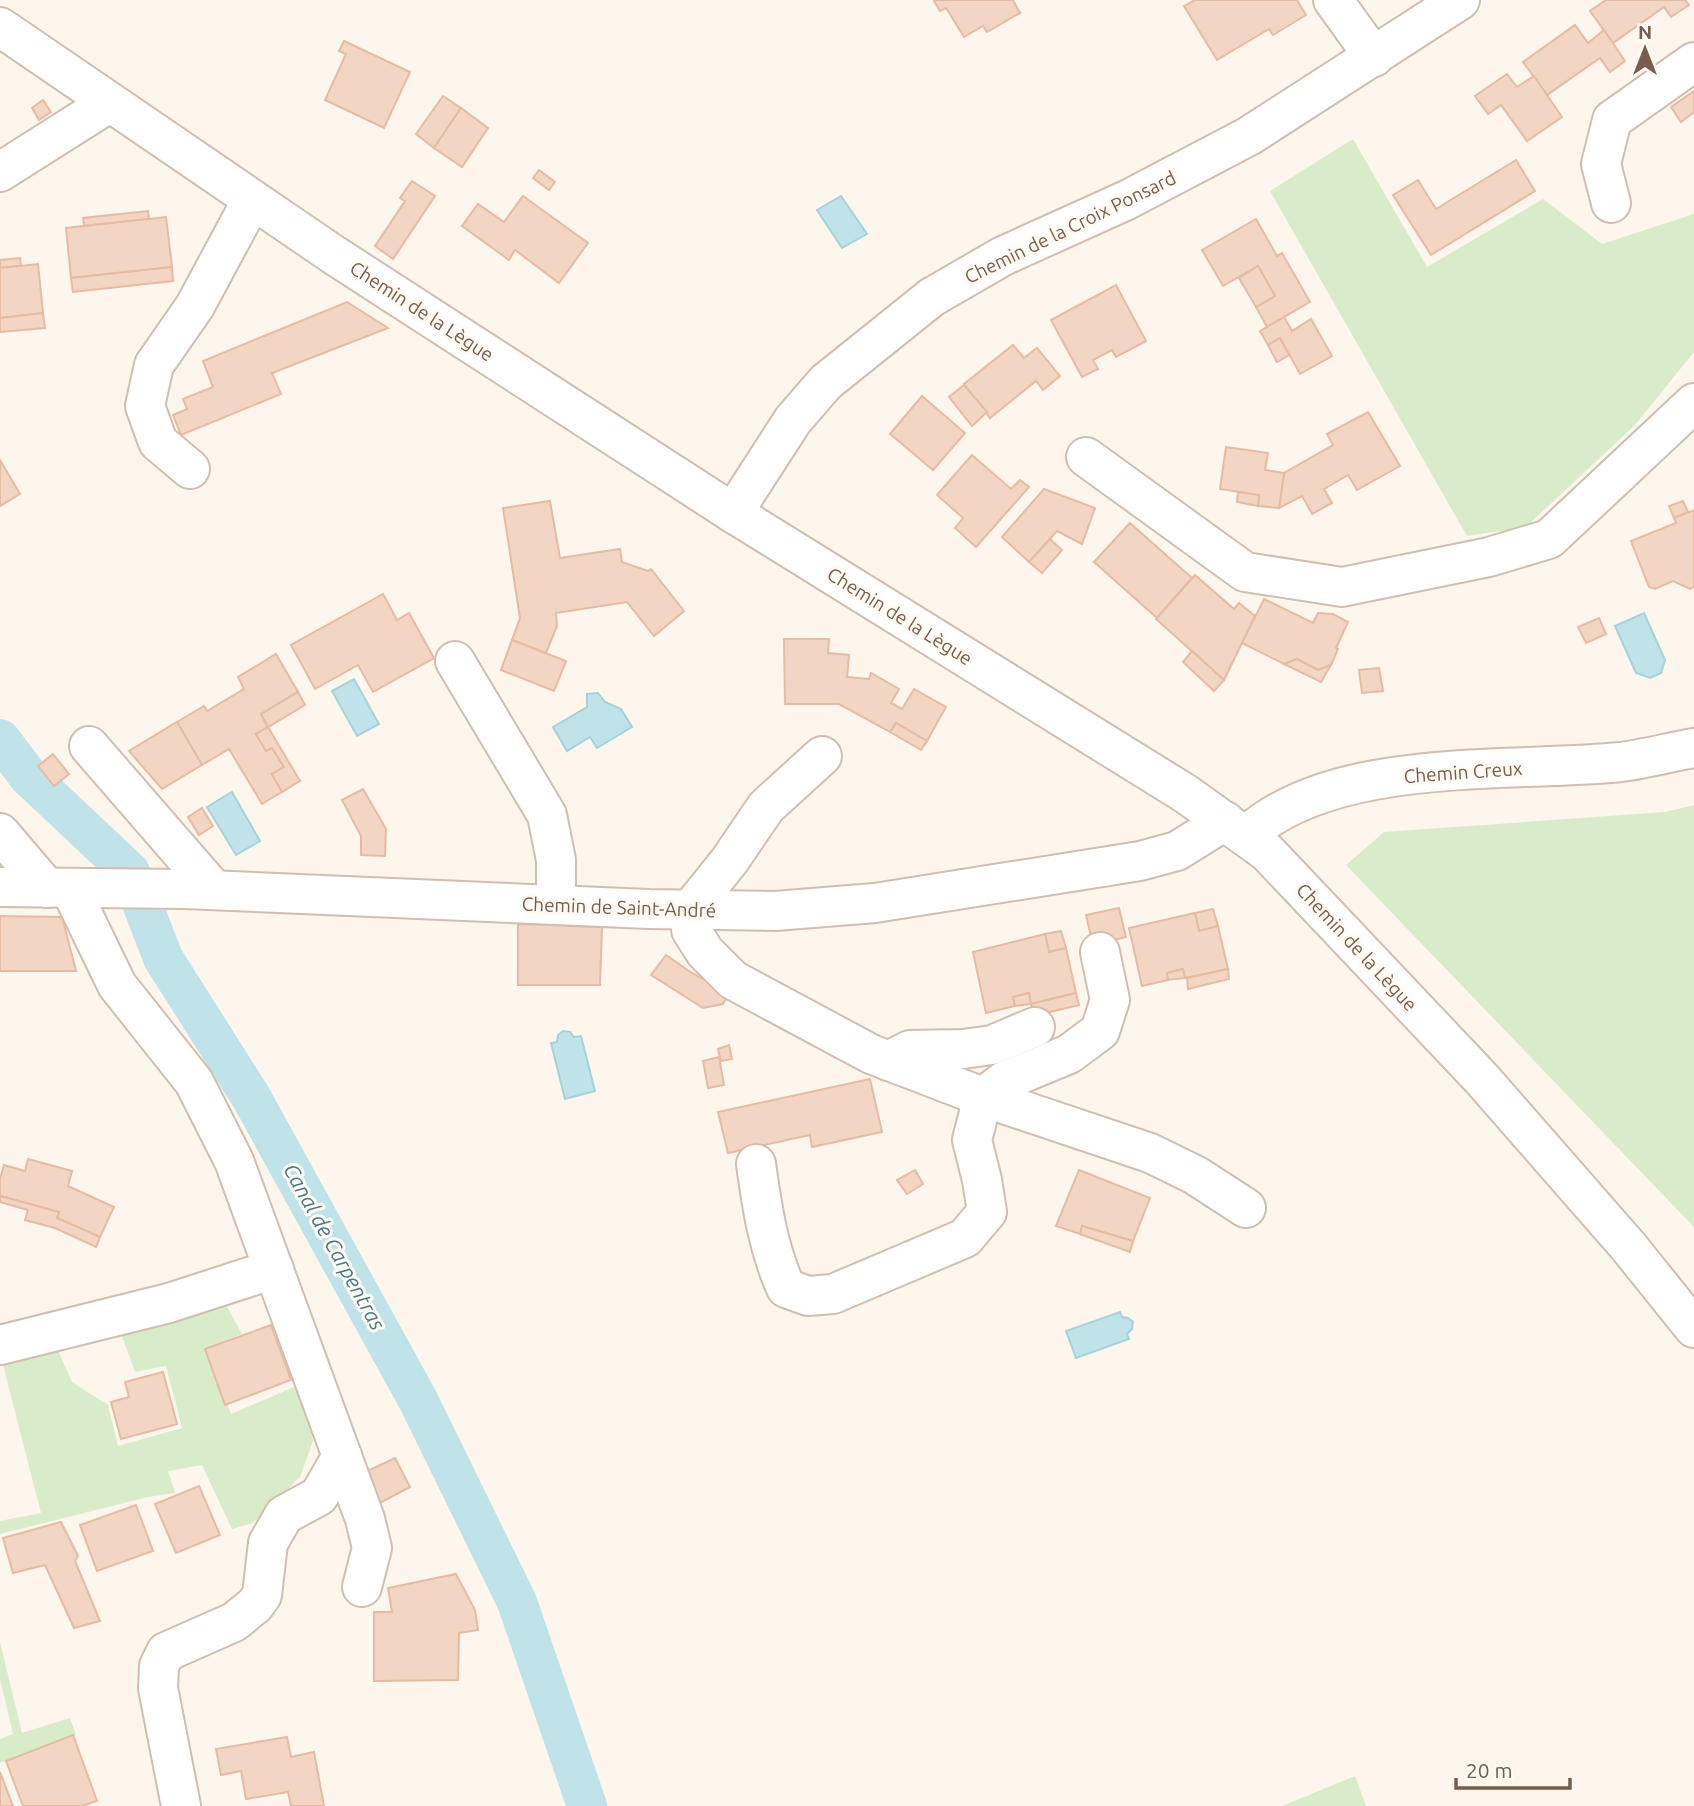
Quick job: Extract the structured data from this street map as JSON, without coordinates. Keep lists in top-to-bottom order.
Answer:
{
  "streets": {
    "street": [
      "Chemin de la Croix Ponsard",
      "Chemin de la Lègue",
      "Chemin Creux",
      "Chemin de Saint-André"
    ]
  },
  "crossings": [
    ["Chemin de la Croix Ponsard", "Chemin de la Lègue"],
    ["Chemin de la Lègue", "Chemin Creux"],
    ["Chemin de la Lègue", "Chemin de Saint-André"],
    ["Chemin Creux", "Chemin de Saint-André"]
  ],
  "water": ["Canal de Carpentras"],
  "scale_bar": "20 m",
  "north": "top"
}
